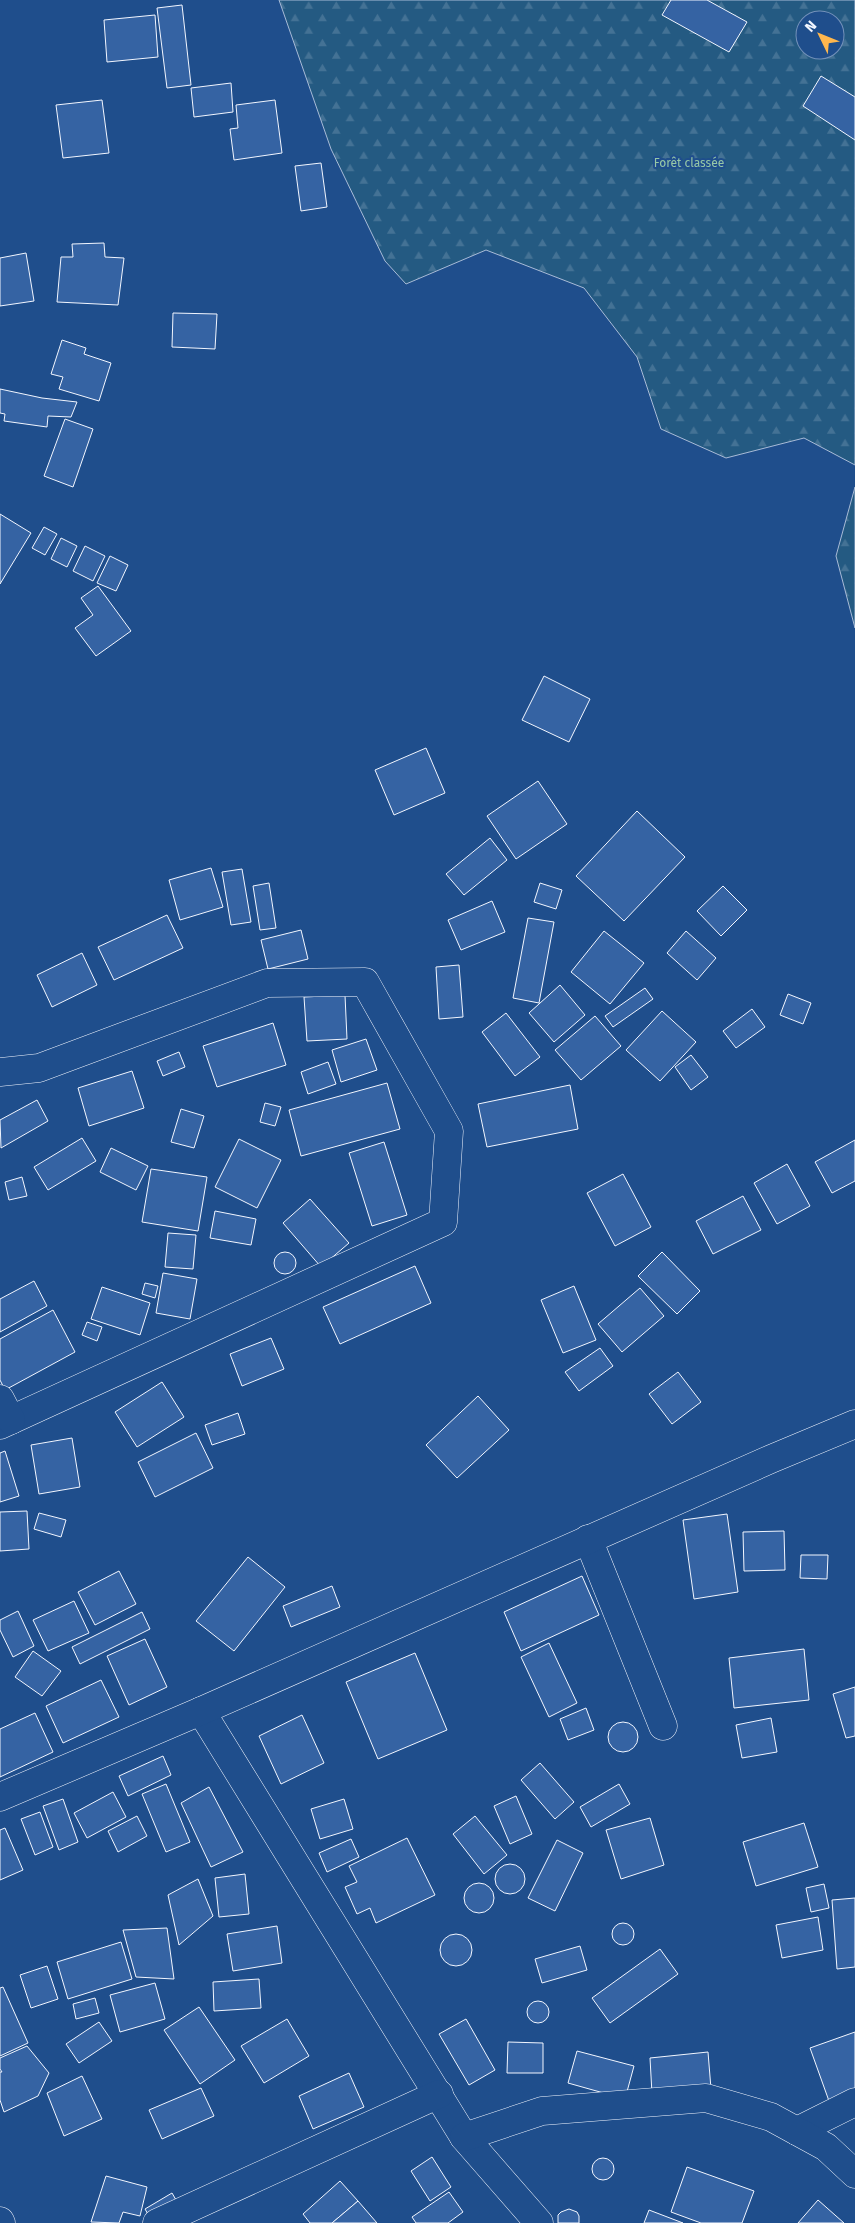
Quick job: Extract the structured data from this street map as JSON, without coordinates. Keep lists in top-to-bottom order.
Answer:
{
  "parks": ["Forêt classée"],
  "north": "top left"
}
